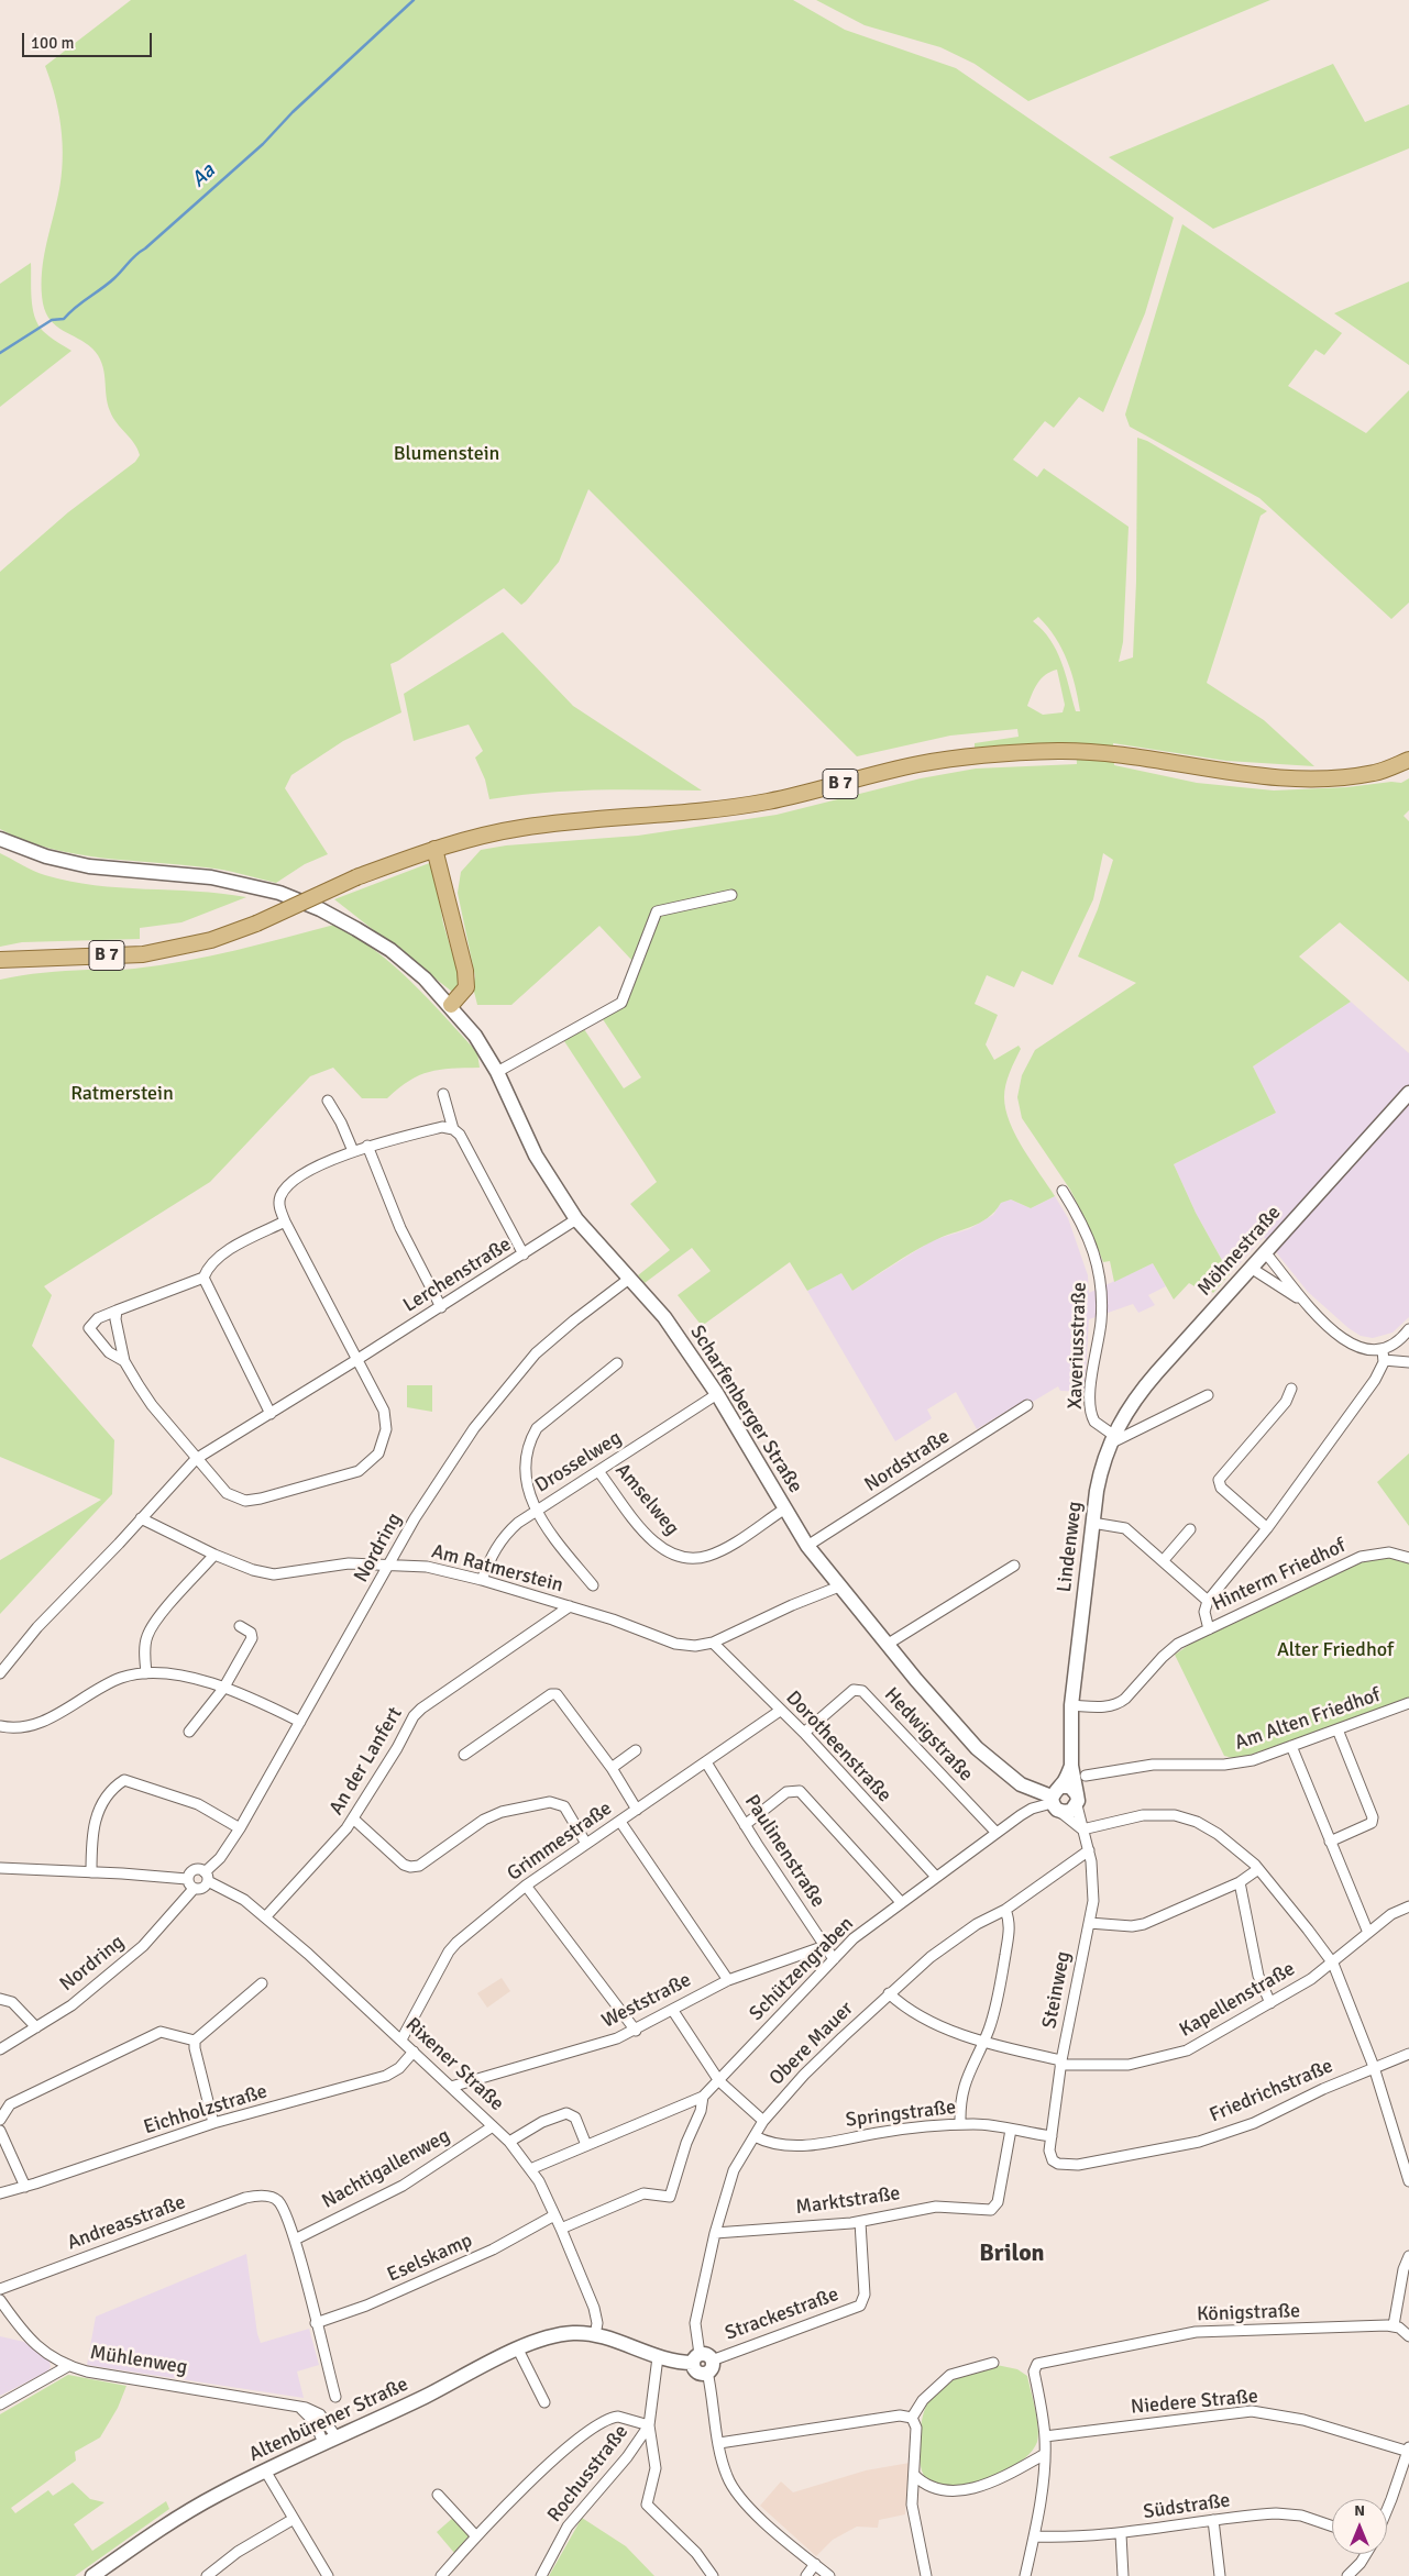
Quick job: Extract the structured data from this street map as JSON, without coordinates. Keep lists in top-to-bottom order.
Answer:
{
  "streets": {
    "main road": ["B 7"],
    "street": [
      "Möhnestraße",
      "Lerchenstraße",
      "Xaveriusstraße",
      "Scharfenberger Straße",
      "Nordstraße",
      "Drosselweg",
      "Amselweg",
      "Lindenweg",
      "Nordring",
      "Am Ratmerstein",
      "Hinterm Friedhof",
      "Am Alten Friedhof",
      "Hedwigstraße",
      "Dorotheenstraße",
      "An der Lanfert",
      "Grimmestraße",
      "Paulinenstraße",
      "Schützengraben",
      "Steinweg",
      "Kapellenstraße",
      "Weststraße",
      "Obere Mauer",
      "Rixener Straße",
      "Friedrichstraße",
      "Eichholzstraße",
      "Springstraße",
      "Nachtigallenweg",
      "Marktstraße",
      "Andreasstraße",
      "Eselskamp",
      "Königstraße",
      "Strackestraße",
      "Mühlenweg",
      "Niedere Straße",
      "Altenbürener Straße",
      "Rochusstraße",
      "Südstraße"
    ]
  },
  "crossings": [
    ["Möhnestraße", "Xaveriusstraße"],
    ["Möhnestraße", "Lindenweg"],
    ["Lerchenstraße", "Scharfenberger Straße"],
    ["Lerchenstraße", "Am Ratmerstein"],
    ["Xaveriusstraße", "Lindenweg"],
    ["Scharfenberger Straße", "Nordstraße"],
    ["Scharfenberger Straße", "Drosselweg"],
    ["Scharfenberger Straße", "Amselweg"],
    ["Scharfenberger Straße", "Lindenweg"],
    ["Scharfenberger Straße", "Nordring"],
    ["Scharfenberger Straße", "Am Ratmerstein"],
    ["Scharfenberger Straße", "Schützengraben"],
    ["Scharfenberger Straße", "Steinweg"],
    ["Drosselweg", "Amselweg"],
    ["Drosselweg", "Am Ratmerstein"],
    ["Lindenweg", "Hinterm Friedhof"],
    ["Lindenweg", "Schützengraben"],
    ["Lindenweg", "Steinweg"],
    ["Nordring", "Am Ratmerstein"],
    ["Nordring", "Rixener Straße"],
    ["Am Ratmerstein", "Dorotheenstraße"],
    ["Am Ratmerstein", "An der Lanfert"],
    ["Hedwigstraße", "Dorotheenstraße"],
    ["Hedwigstraße", "Schützengraben"],
    ["Dorotheenstraße", "Grimmestraße"],
    ["Dorotheenstraße", "Schützengraben"],
    ["An der Lanfert", "Rixener Straße"],
    ["Grimmestraße", "Paulinenstraße"],
    ["Grimmestraße", "Rixener Straße"],
    ["Paulinenstraße", "Schützengraben"],
    ["Paulinenstraße", "Weststraße"],
    ["Steinweg", "Kapellenstraße"],
    ["Steinweg", "Obere Mauer"],
    ["Steinweg", "Friedrichstraße"],
    ["Steinweg", "Springstraße"],
    ["Kapellenstraße", "Obere Mauer"],
    ["Weststraße", "Rixener Straße"],
    ["Obere Mauer", "Springstraße"],
    ["Obere Mauer", "Marktstraße"],
    ["Obere Mauer", "Strackestraße"],
    ["Rixener Straße", "Eichholzstraße"],
    ["Rixener Straße", "Nachtigallenweg"],
    ["Rixener Straße", "Eselskamp"],
    ["Rixener Straße", "Altenbürener Straße"],
    ["Springstraße", "Marktstraße"],
    ["Nachtigallenweg", "Andreasstraße"],
    ["Marktstraße", "Strackestraße"],
    ["Königstraße", "Niedere Straße"],
    ["Mühlenweg", "Altenbürener Straße"]
  ],
  "districts": ["Brilon"],
  "water": ["Aa"],
  "parks": ["Blumenstein", "Ratmerstein", "Alter Friedhof"],
  "scale_bar": "100 m",
  "north": "top"
}
